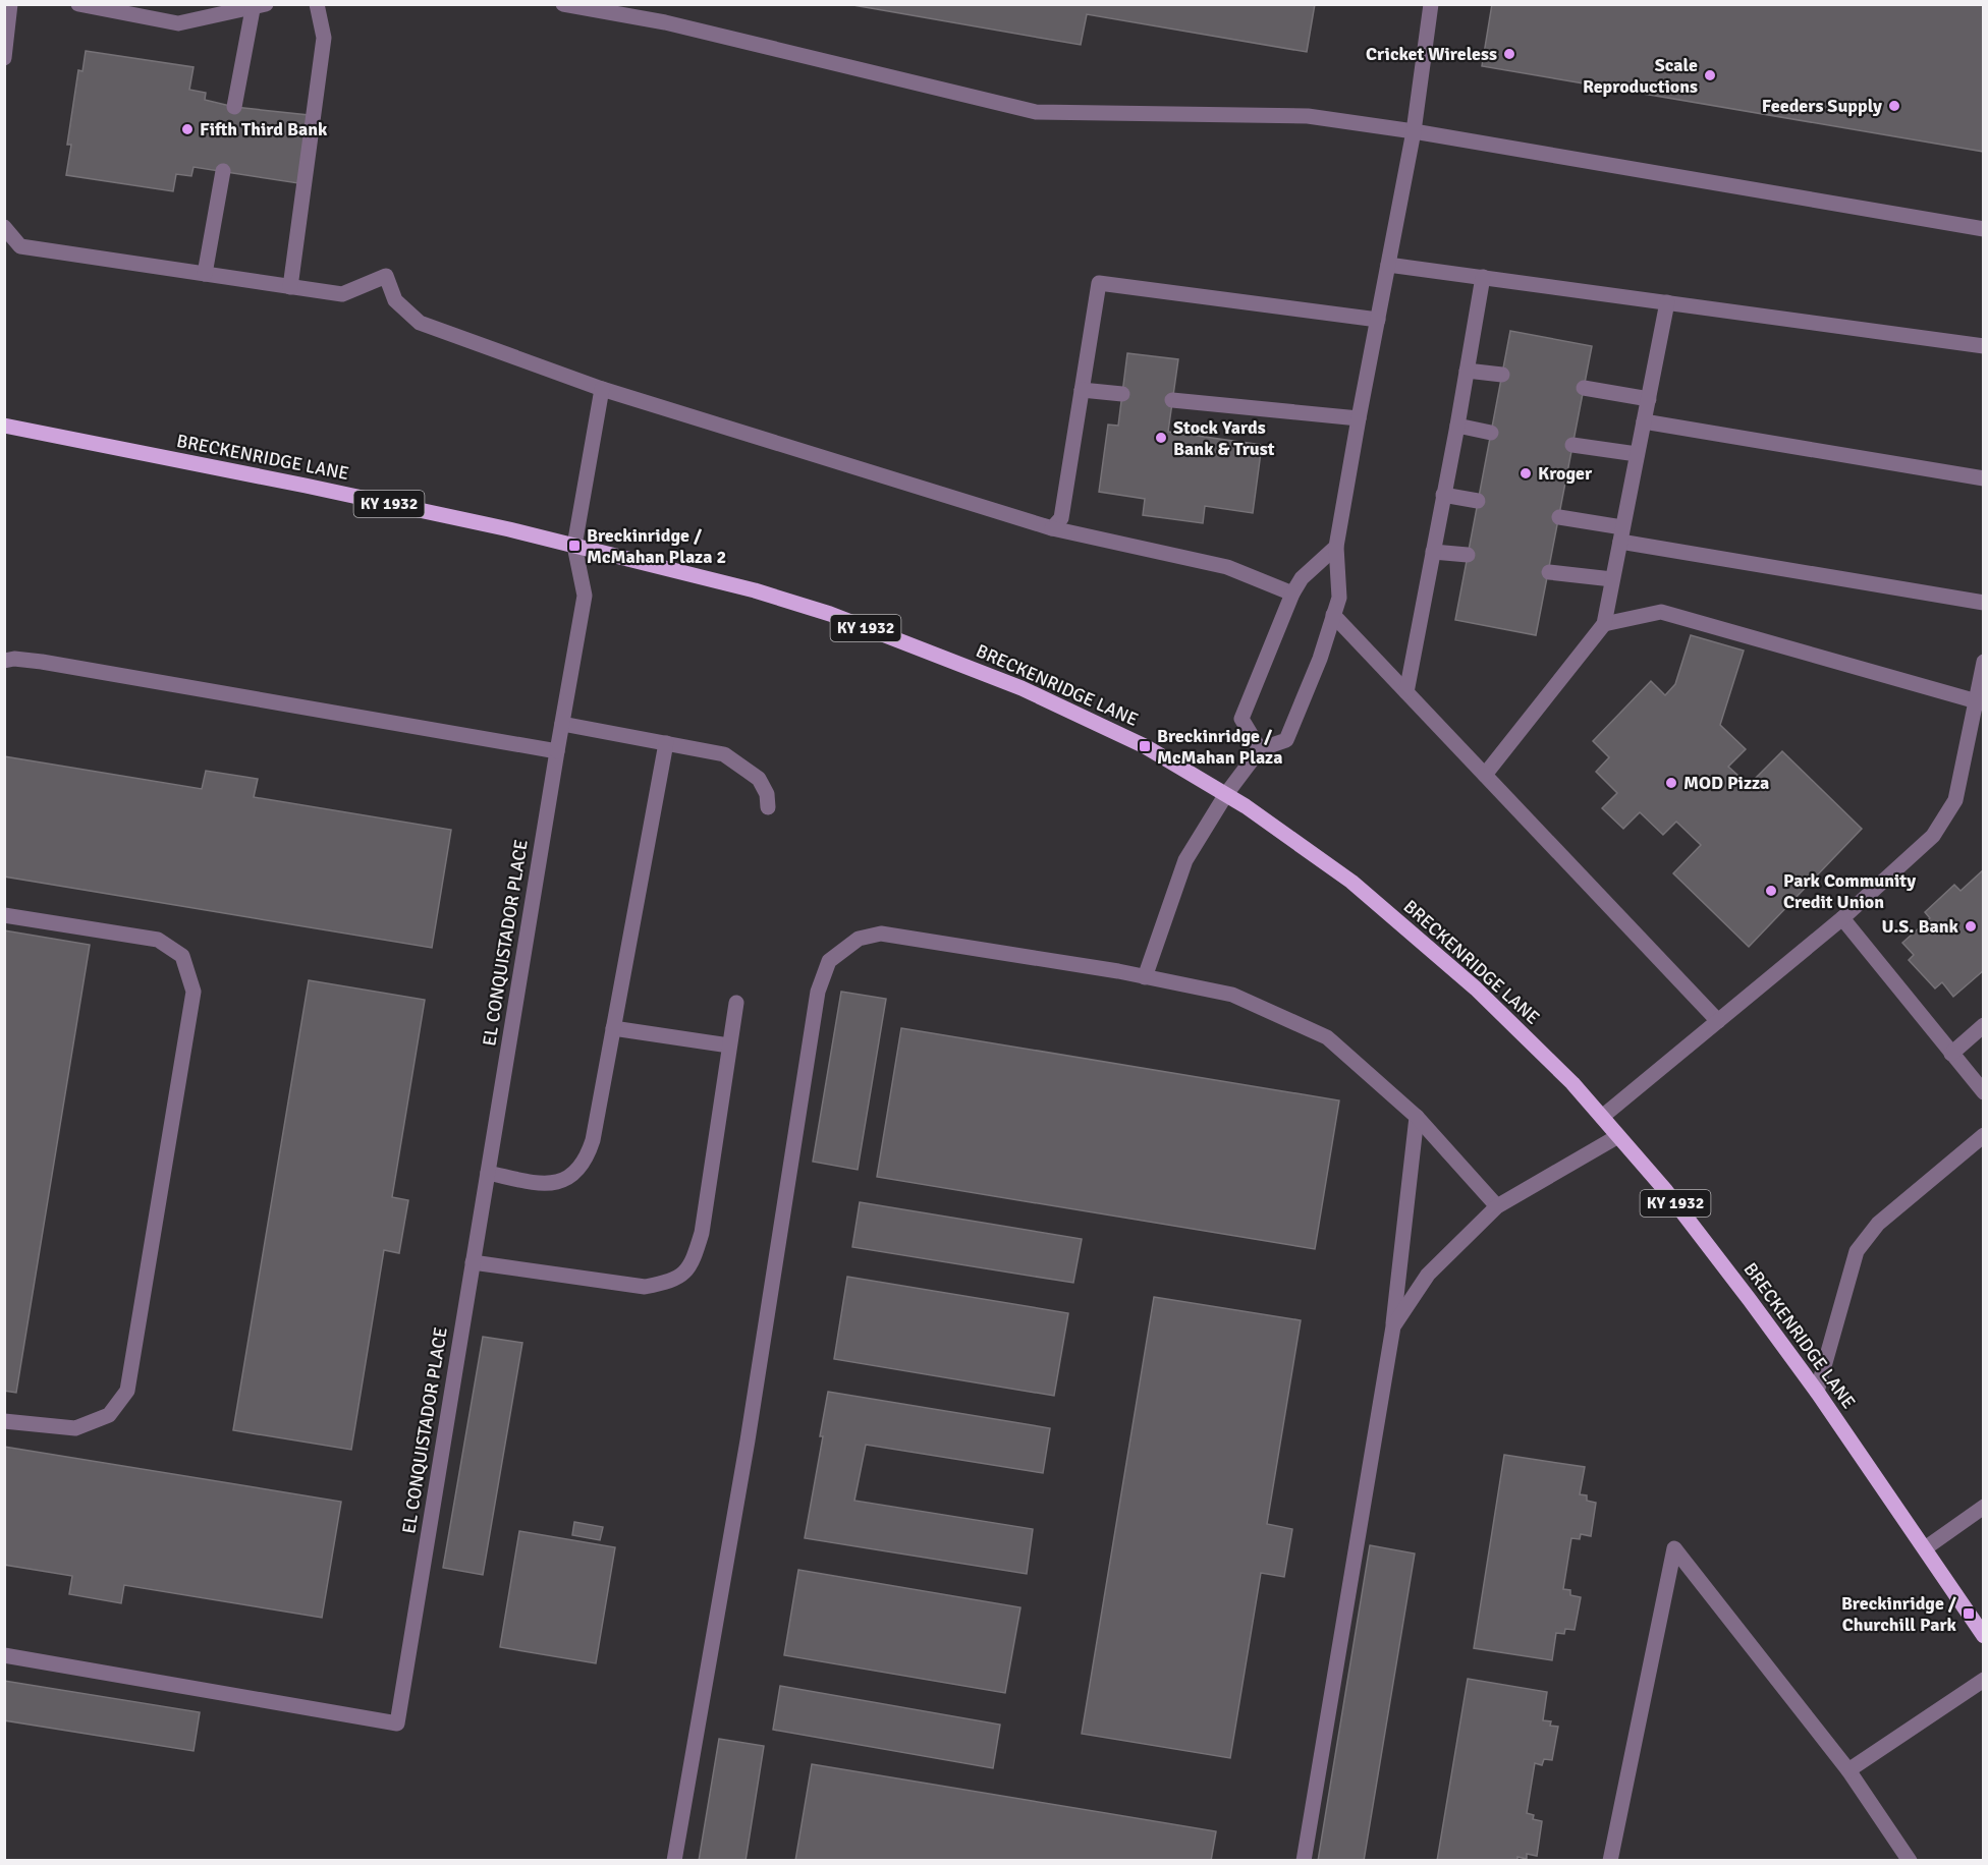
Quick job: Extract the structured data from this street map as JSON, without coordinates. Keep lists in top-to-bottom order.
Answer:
{
  "streets": {
    "main road": ["BRECKENRIDGE LANE", "KY 1932"],
    "street": ["EL CONQUISTADOR PLACE"]
  },
  "crossings": [
    ["BRECKENRIDGE LANE", "EL CONQUISTADOR PLACE"]
  ],
  "places": {
    "other": [
      "Cricket Wireless",
      "Scale Reproductions",
      "Feeders Supply",
      "Fifth Third Bank",
      "Stock Yards Bank & Trust",
      "Kroger",
      "MOD Pizza",
      "Park Community Credit Union",
      "U.S. Bank"
    ],
    "transit": ["Breckinridge / McMahan Plaza 2", "Breckinridge / McMahan Plaza", "Breckinridge / Churchill Park"]
  }
}
